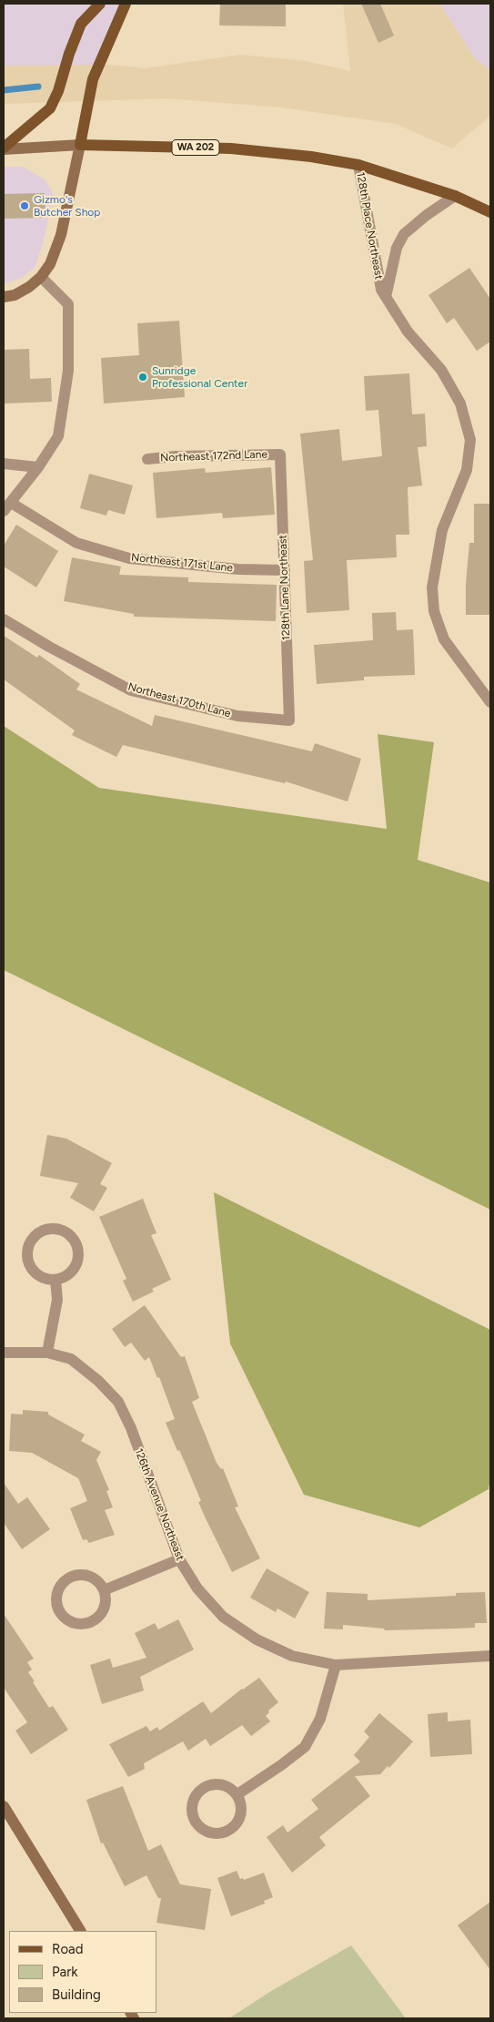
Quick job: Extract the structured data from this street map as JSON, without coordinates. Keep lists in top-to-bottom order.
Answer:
{
  "streets": {
    "main road": ["WA 202"],
    "street": [
      "128th Place Northeast",
      "Northeast 172nd Lane",
      "Northeast 171st Lane",
      "128th Lane Northeast",
      "Northeast 170th Lane",
      "126th Avenue Northeast"
    ]
  },
  "crossings": [
    ["WA 202", "128th Place Northeast"],
    ["Northeast 172nd Lane", "128th Lane Northeast"],
    ["Northeast 171st Lane", "128th Lane Northeast"],
    ["128th Lane Northeast", "Northeast 170th Lane"]
  ],
  "places": ["Gizmo's Butcher Shop", "Sunridge Professional Center"],
  "legend": ["Road", "Park", "Building"]
}
